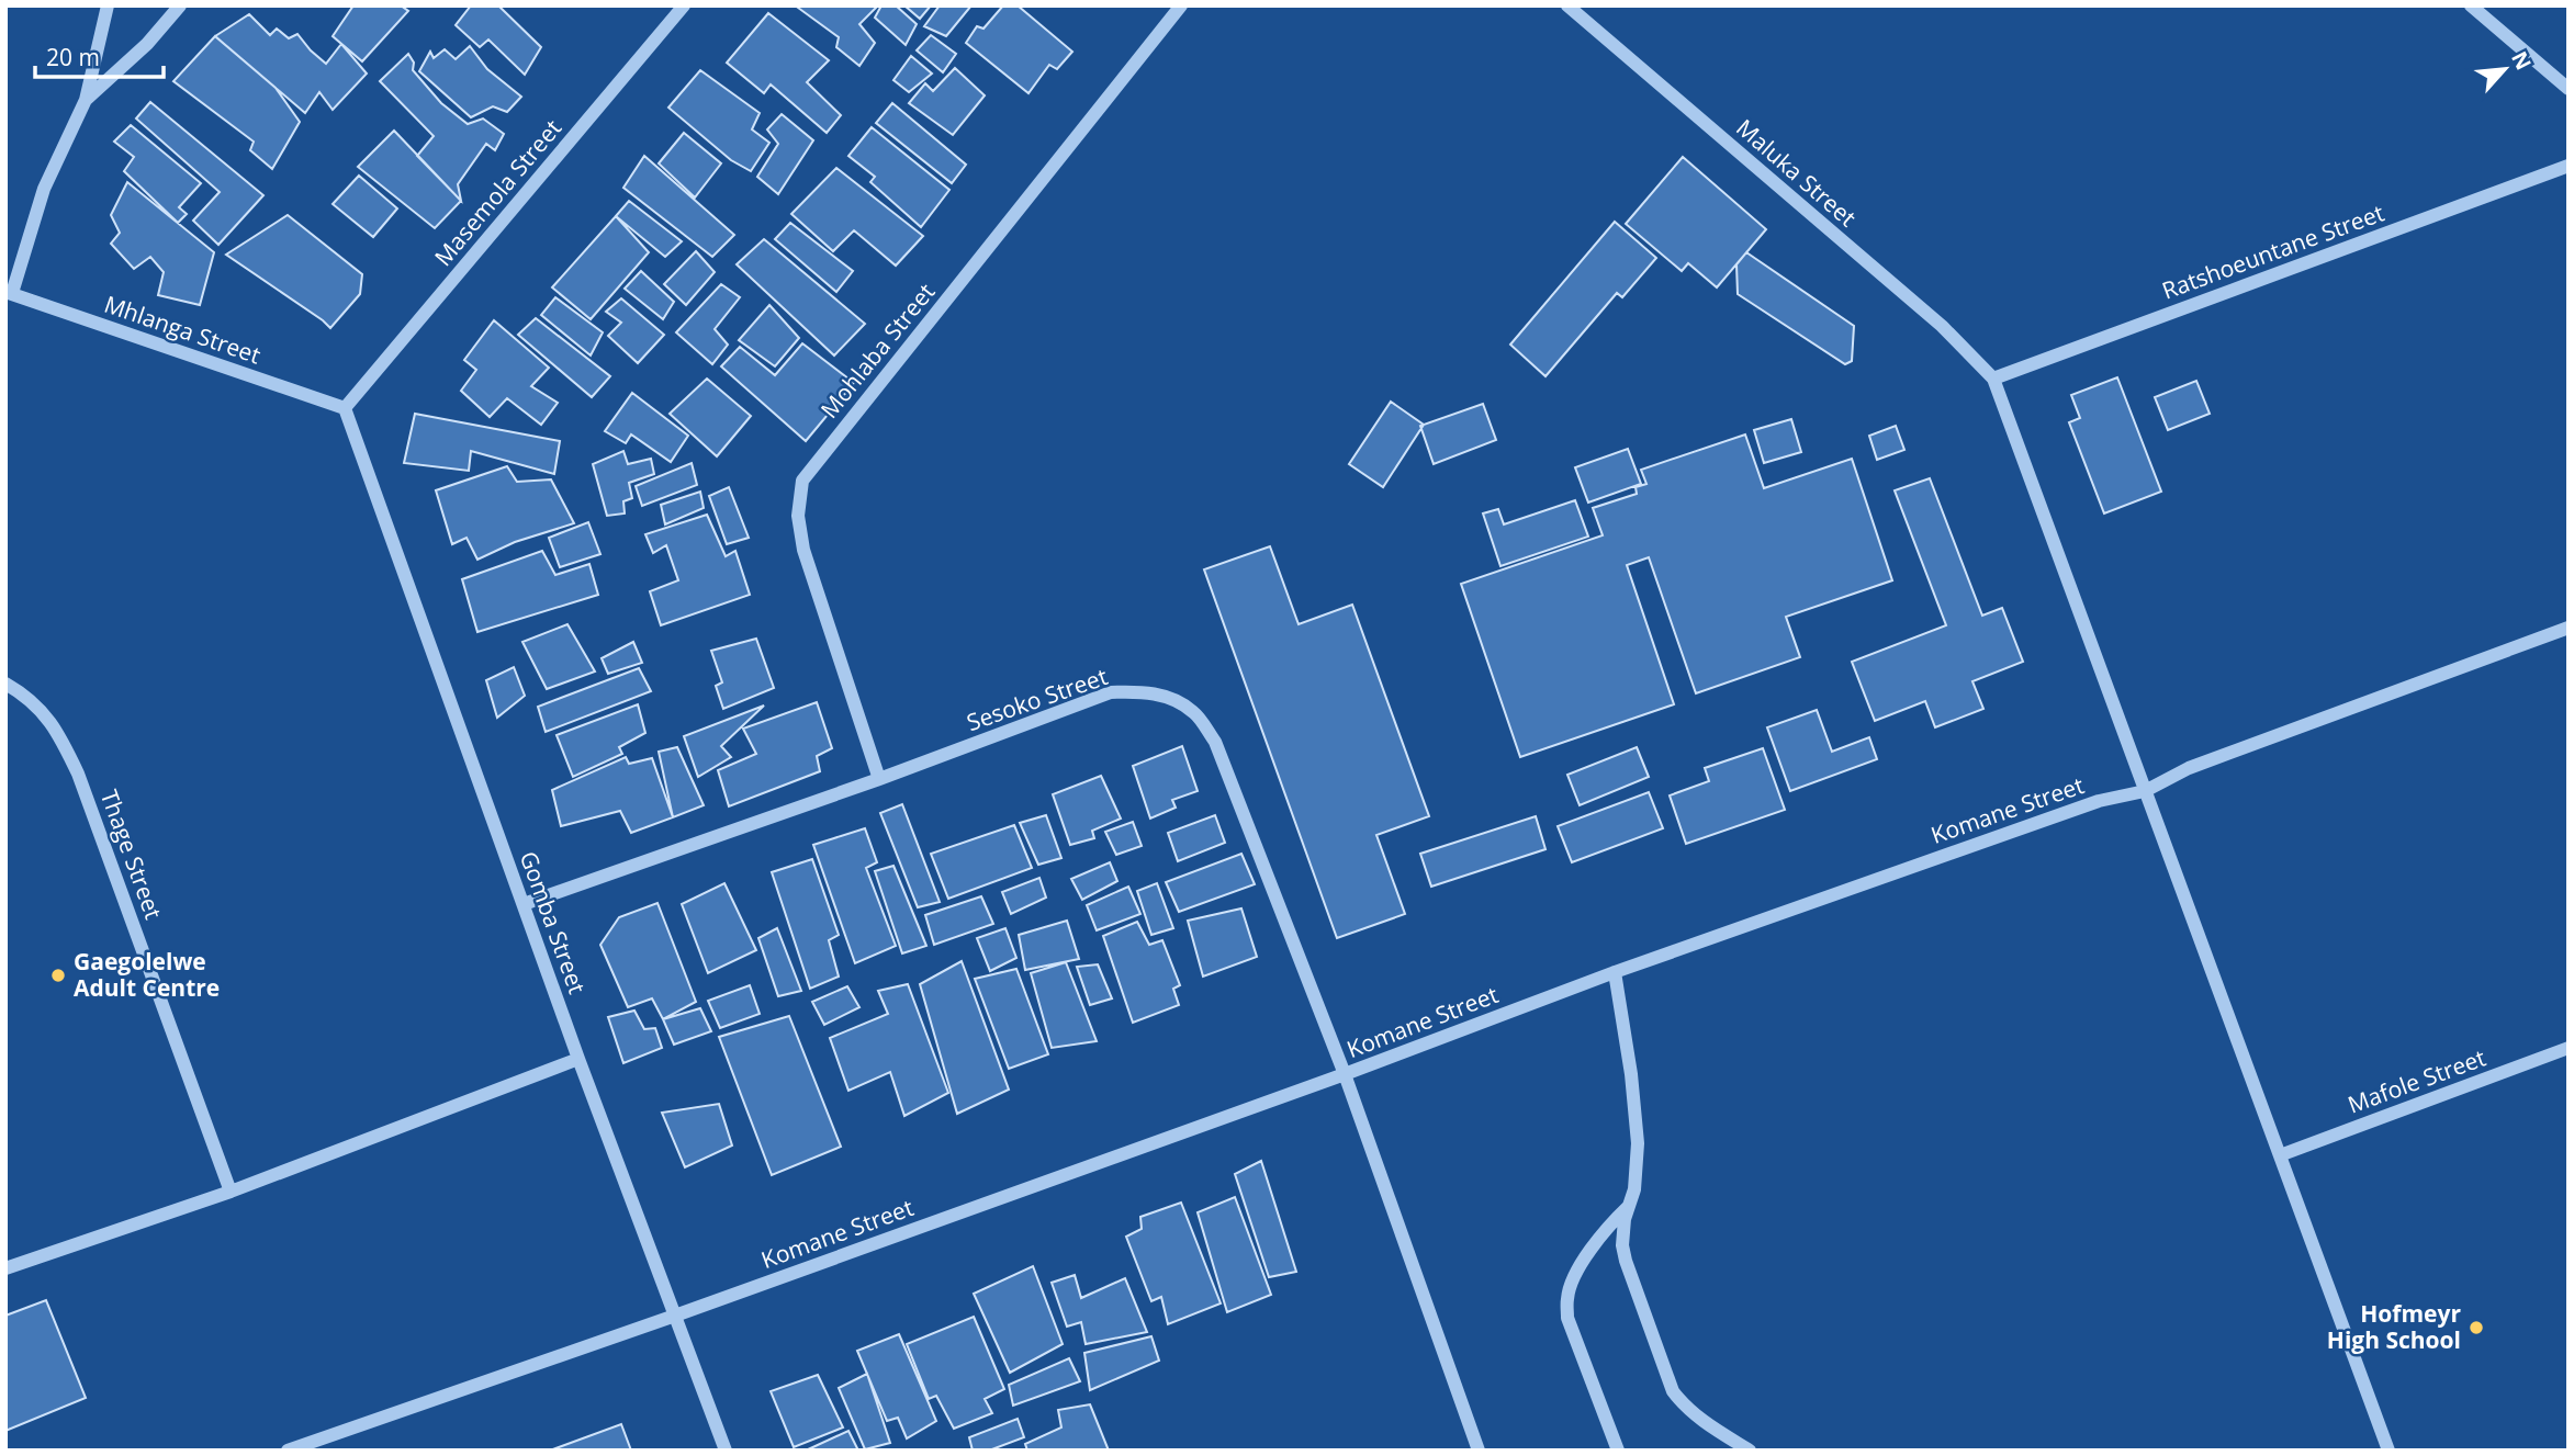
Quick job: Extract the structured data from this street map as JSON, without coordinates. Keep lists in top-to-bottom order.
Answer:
{
  "streets": {
    "street": [
      "Maluka Street",
      "Masemola Street",
      "Ratshoeuntane Street",
      "Mhlanga Street",
      "Mohlaba Street",
      "Sesoko Street",
      "Komane Street",
      "Thage Street",
      "Gomba Street",
      "Mafole Street"
    ]
  },
  "crossings": [
    ["Maluka Street", "Ratshoeuntane Street"],
    ["Masemola Street", "Mhlanga Street"],
    ["Masemola Street", "Gomba Street"],
    ["Mhlanga Street", "Gomba Street"],
    ["Mohlaba Street", "Sesoko Street"],
    ["Sesoko Street", "Komane Street"],
    ["Sesoko Street", "Gomba Street"],
    ["Komane Street", "Gomba Street"]
  ],
  "places": ["Gaegolelwe Adult Centre", "Hofmeyr High School"],
  "scale_bar": "20 m",
  "north": "top right"
}
